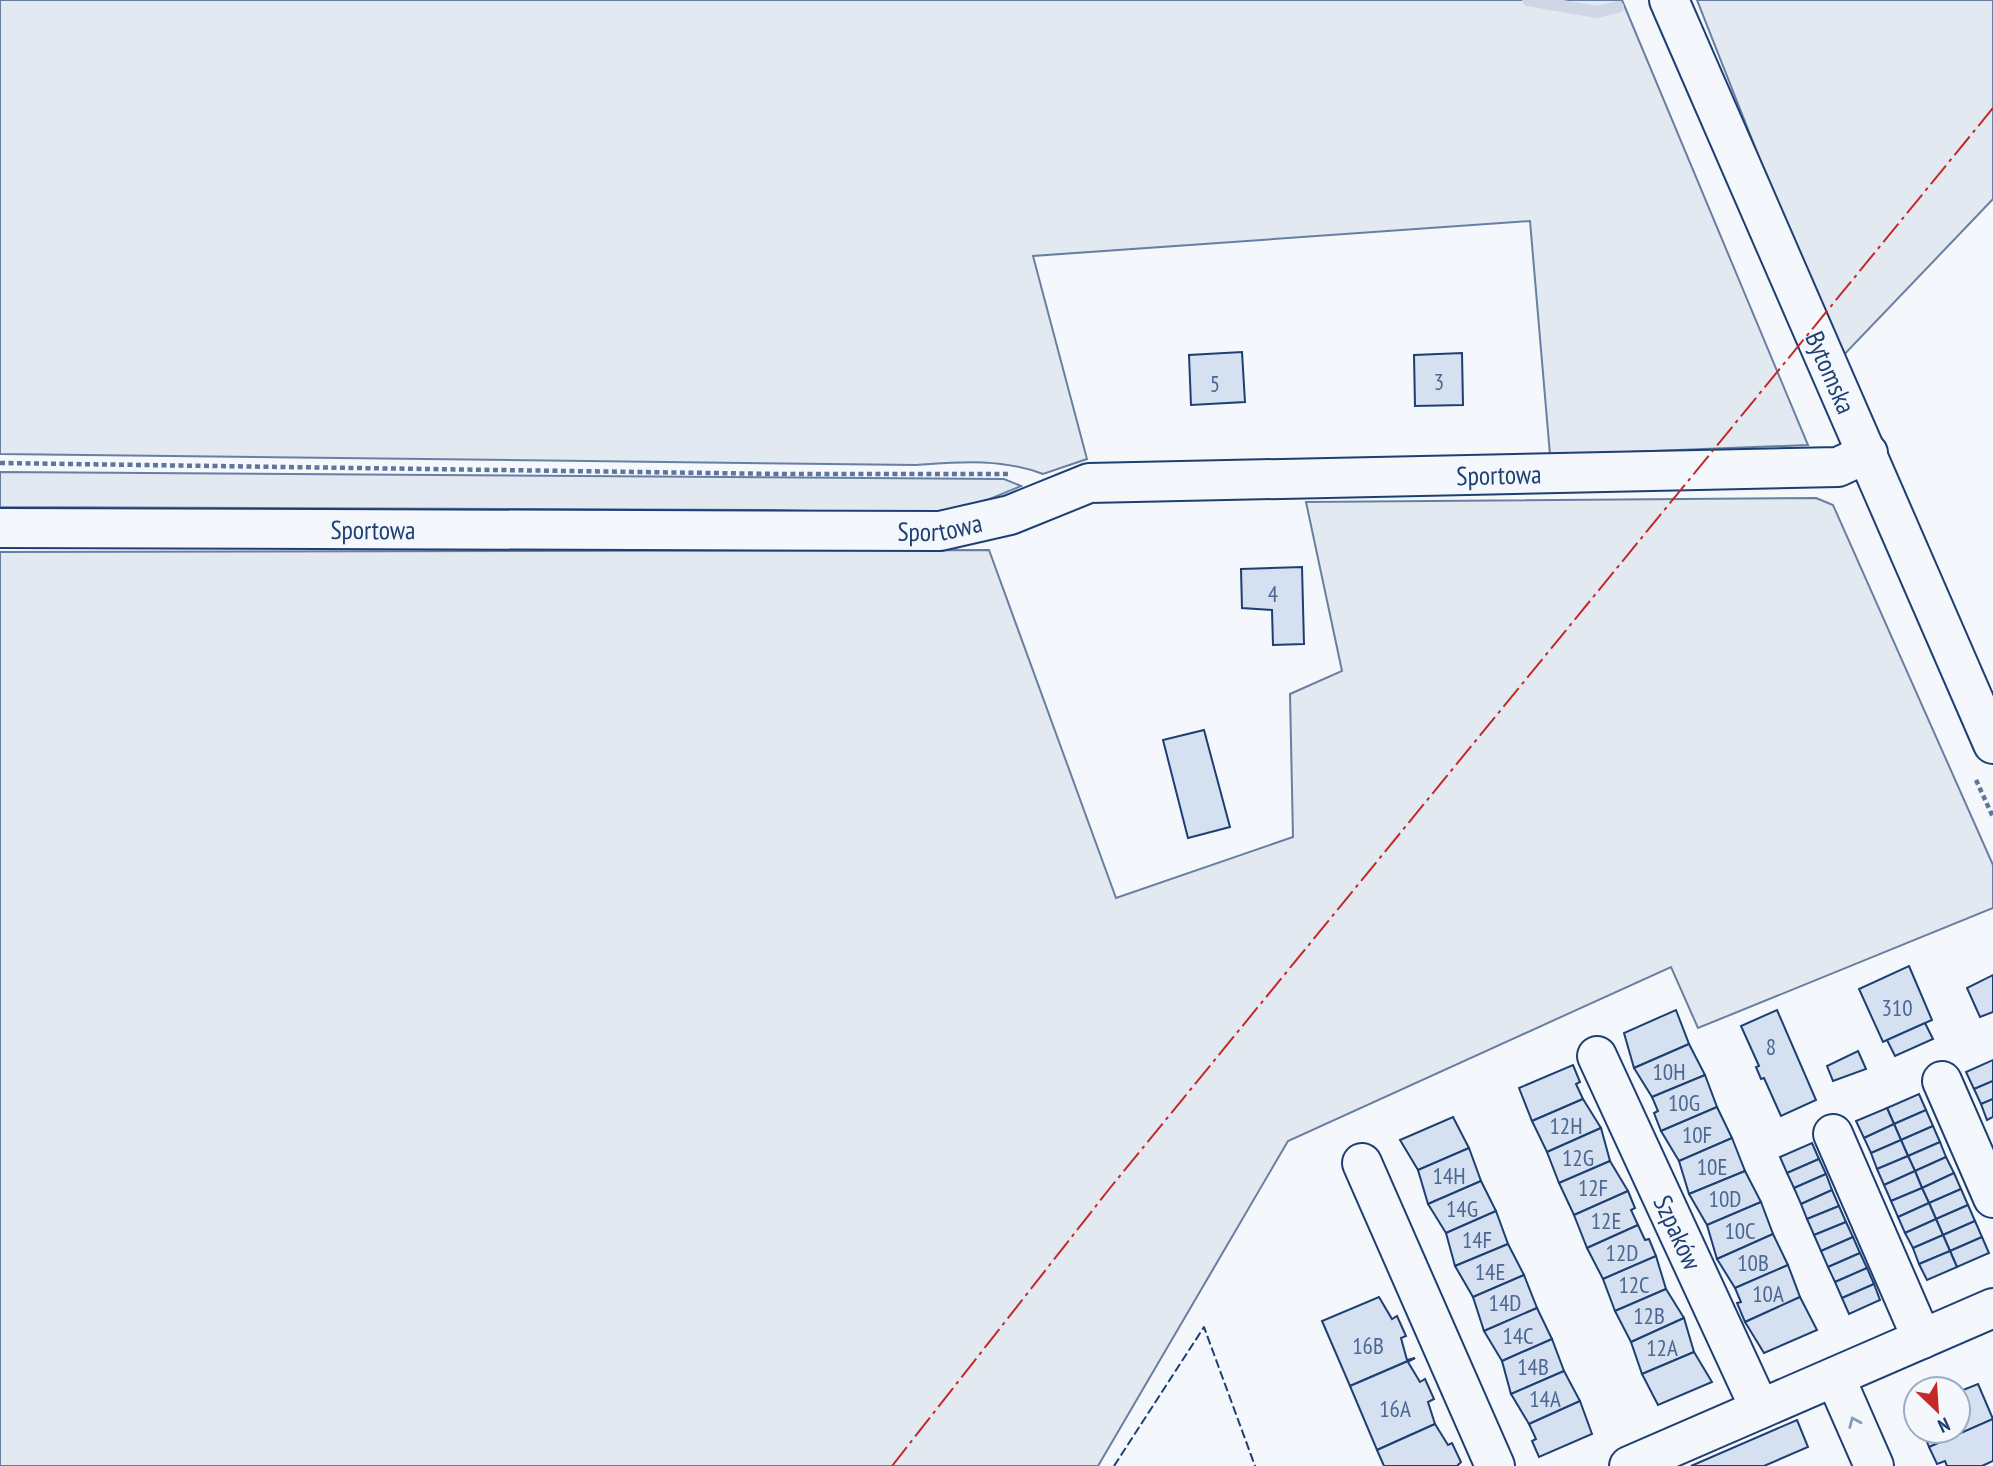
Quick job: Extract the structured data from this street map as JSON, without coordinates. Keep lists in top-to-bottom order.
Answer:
{
  "streets": {
    "street": ["Bytomska", "Sportowa", "Szpaków"]
  },
  "crossings": [
    ["Bytomska", "Sportowa"]
  ],
  "house_numbers": [
    "3",
    "5",
    "4",
    "310",
    "8",
    "10H",
    "10G",
    "12H",
    "10F",
    "12G",
    "10E",
    "14H",
    "12F",
    "10D",
    "14G",
    "12E",
    "10C",
    "14F",
    "12D",
    "10B",
    "14E",
    "12C",
    "10A",
    "14D",
    "12B",
    "14C",
    "16B",
    "12A",
    "14B",
    "14A",
    "16A"
  ],
  "north": "bottom right"
}
